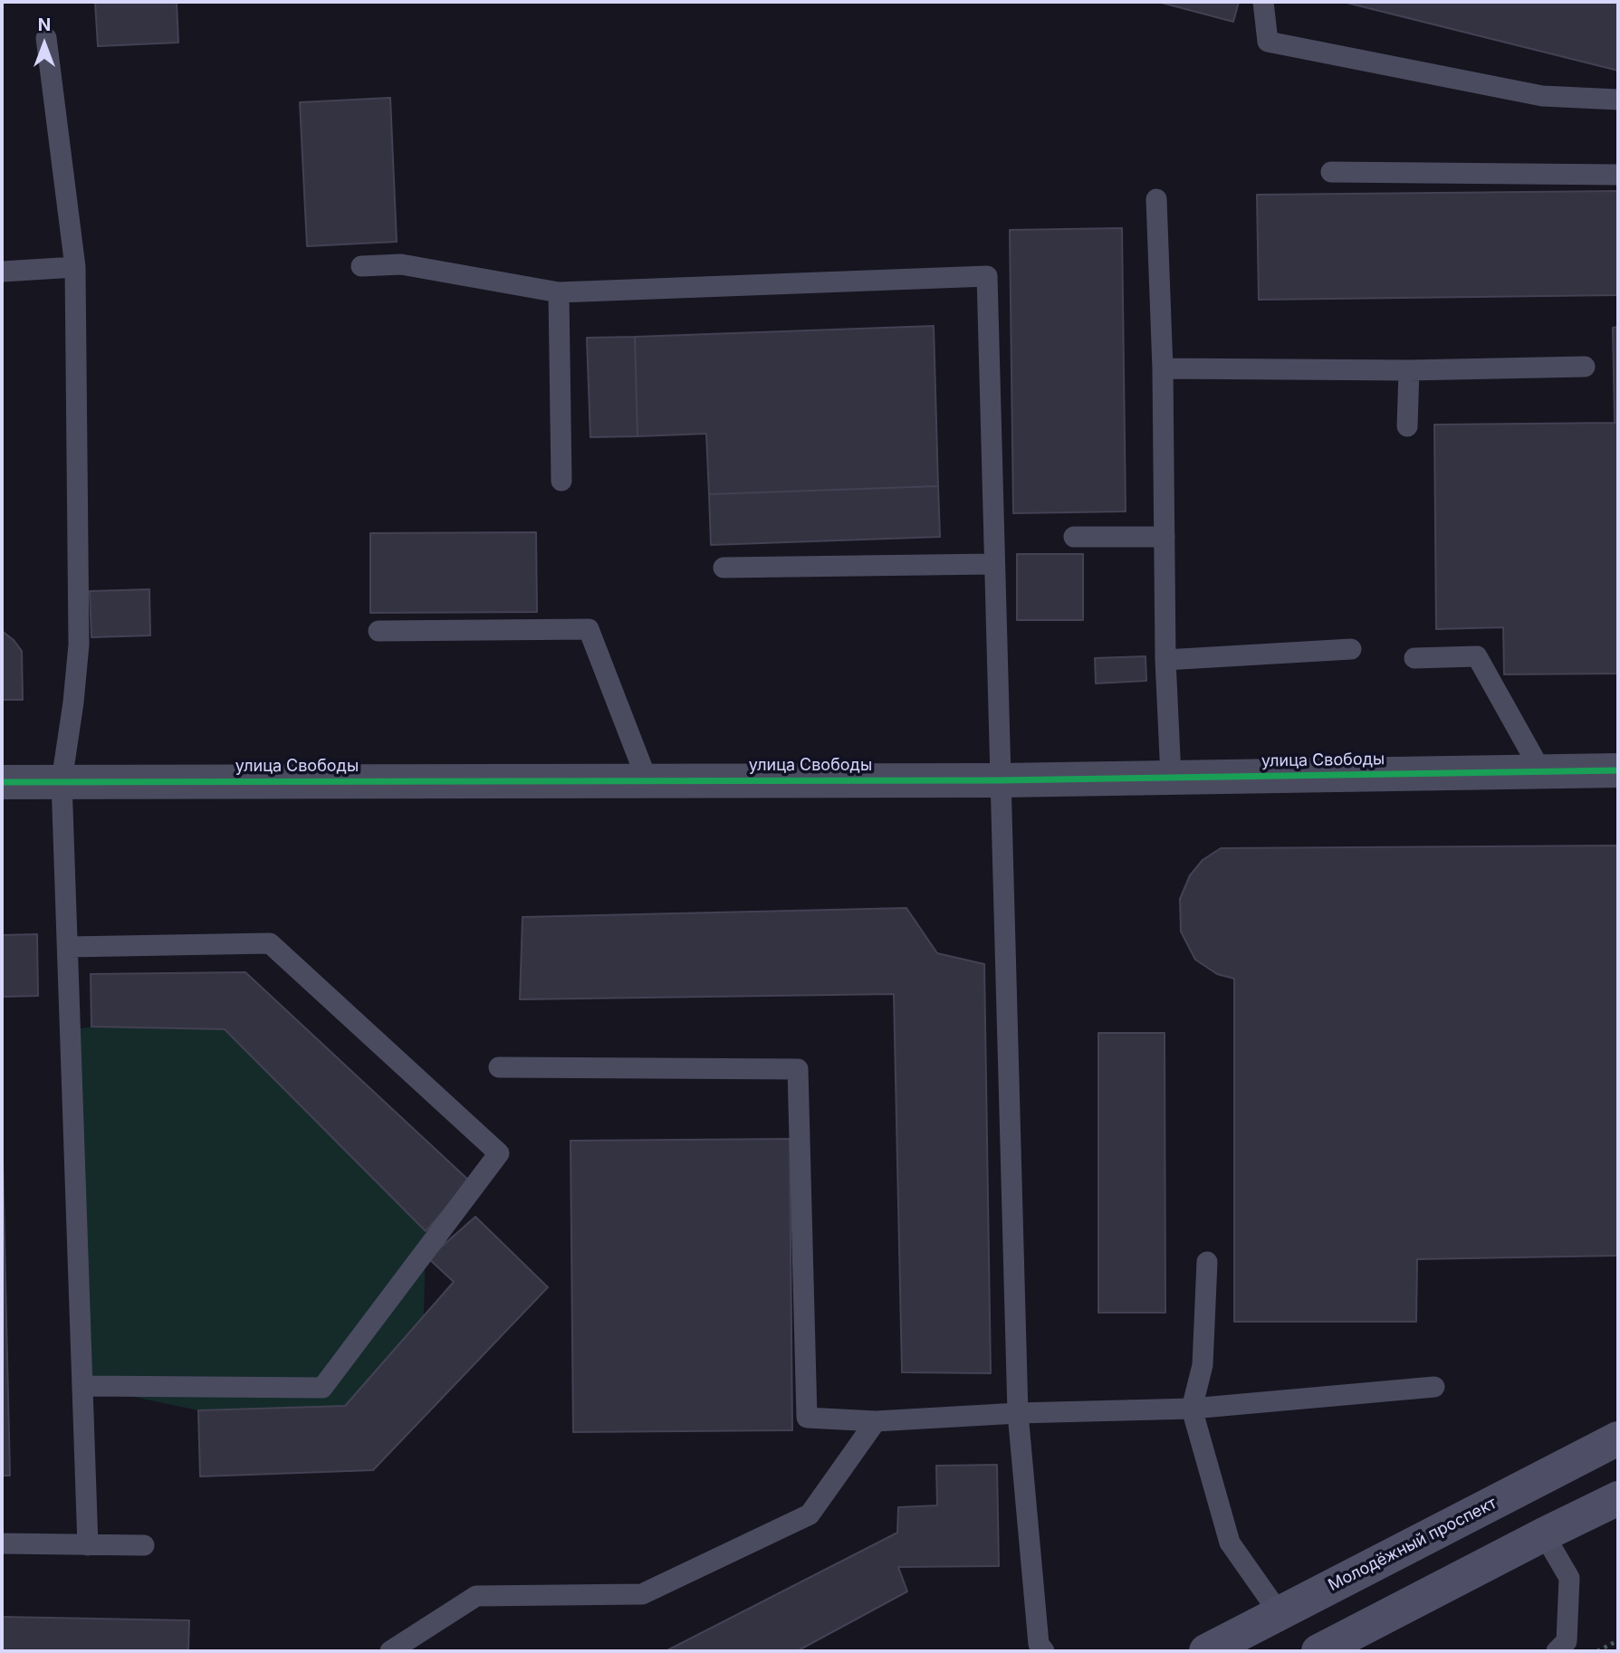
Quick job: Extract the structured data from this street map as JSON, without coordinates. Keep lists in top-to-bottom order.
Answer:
{
  "streets": {
    "main road": ["Молодёжный проспект"],
    "street": ["улица Свободы"]
  },
  "north": "top"
}
